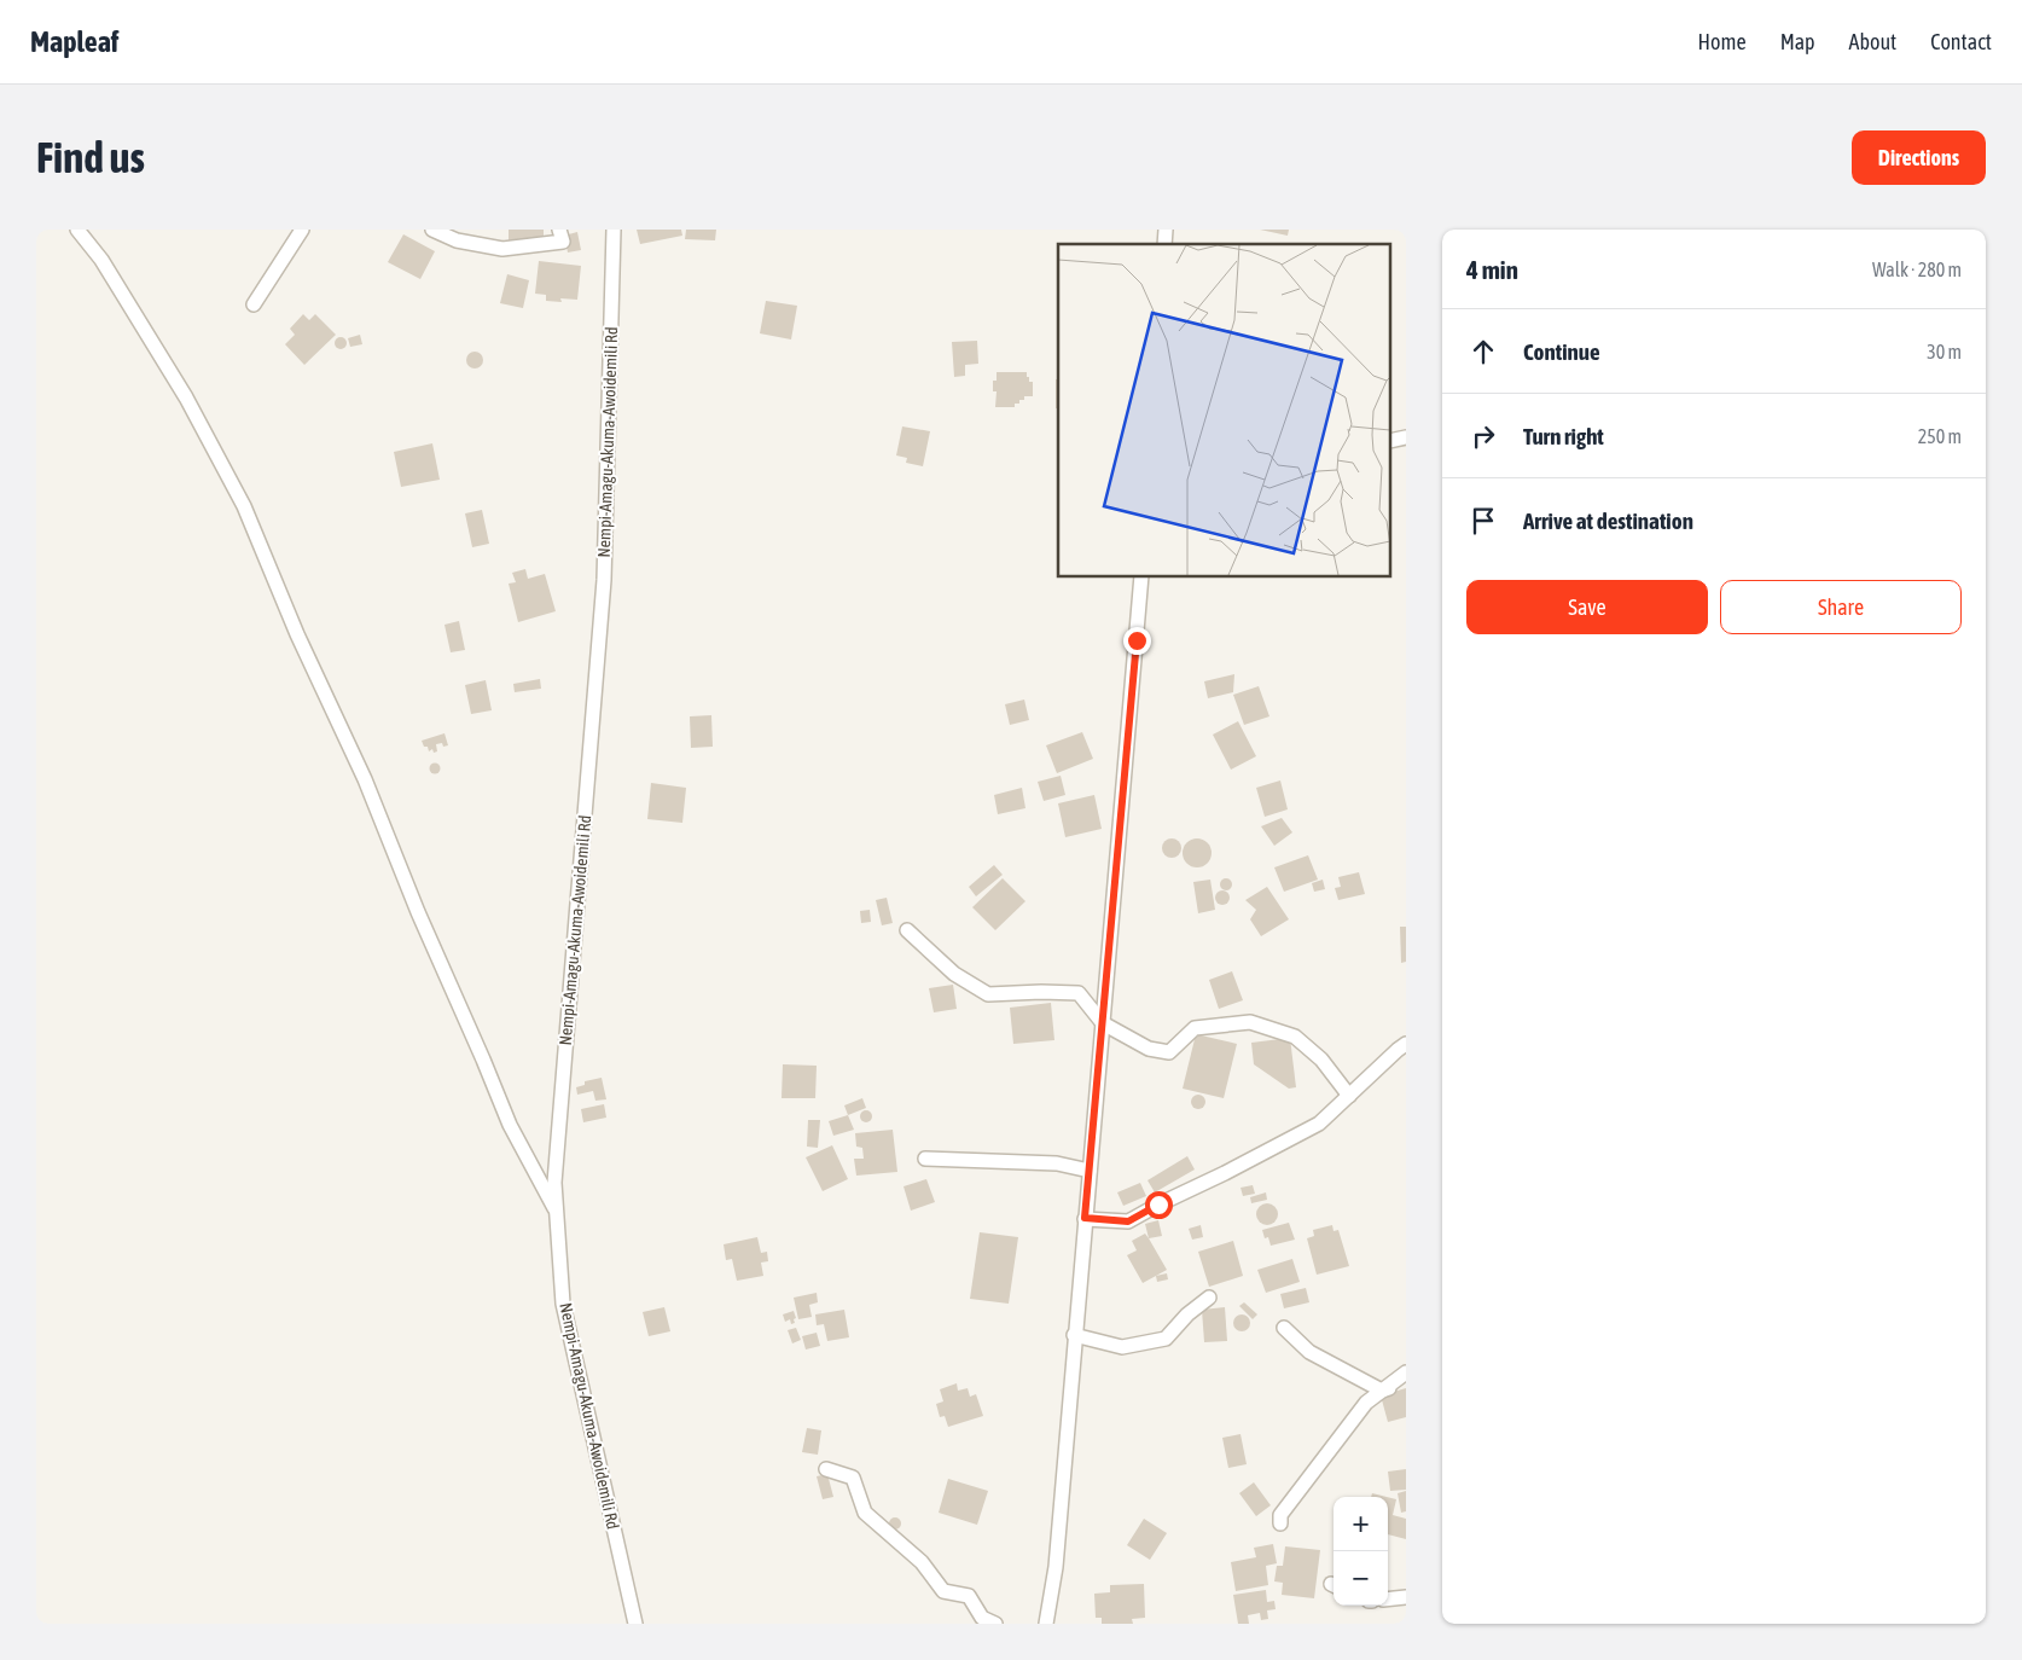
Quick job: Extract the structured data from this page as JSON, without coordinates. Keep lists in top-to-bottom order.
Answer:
{
  "streets": {
    "street": ["Nempi-Amagu-Akuma-Awoidemili Rd"]
  },
  "page": {
    "header": "Mapleaf",
    "nav": [
      "Home",
      "Map",
      "About",
      "Contact"
    ],
    "buttons": [
      "Directions",
      ["Save", "Share"]
    ],
    "title": "Find us",
    "heading": ["4 min", "Walk · 280 m"],
    "list": [
      ["Continue", "30 m"],
      ["Turn right", "250 m"],
      "Arrive at destination"
    ],
    "map_buttons": ["+", "−"]
  }
}
